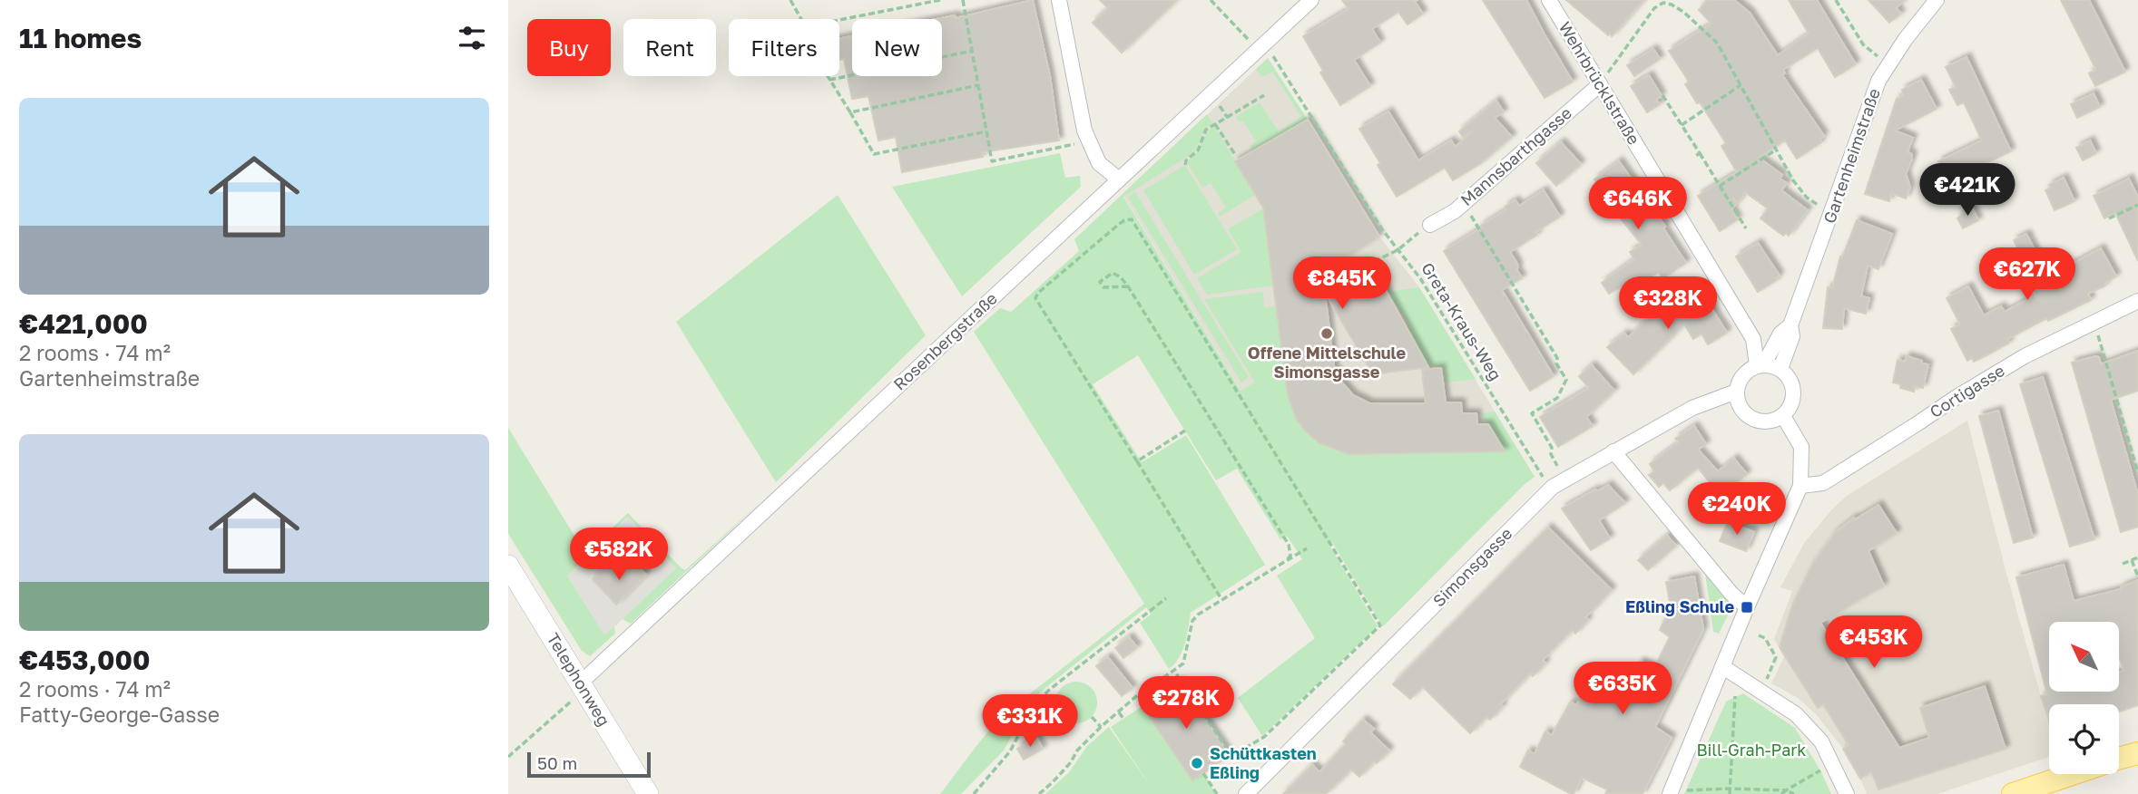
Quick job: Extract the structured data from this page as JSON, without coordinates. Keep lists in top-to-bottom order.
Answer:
{
  "streets": {
    "street": [
      "Wehrbrücklstraße",
      "Gartenheimstraße",
      "Mannsbarthgasse",
      "Rosenbergstraße",
      "Cortigasse",
      "Simonsgasse",
      "Telephonweg"
    ],
    "path": ["Greta-Kraus-Weg"]
  },
  "crossings": [
    ["Wehrbrücklstraße", "Gartenheimstraße"],
    ["Wehrbrücklstraße", "Mannsbarthgasse"],
    ["Wehrbrücklstraße", "Simonsgasse"],
    ["Gartenheimstraße", "Simonsgasse"],
    ["Rosenbergstraße", "Telephonweg"]
  ],
  "parks": ["Bill-Grah-Park"],
  "places": {
    "other": ["Offene Mittelschule Simonsgasse", "Schüttkasten Eßling"],
    "transit": ["Eßling Schule"]
  },
  "scale_bar": "50 m",
  "north": "top left",
  "page": {
    "heading": "11 homes",
    "chip": [
      "Buy",
      "Rent",
      "Filters",
      "New"
    ],
    "list": [
      {
        "name": "€421,000",
        "note": "2 rooms · 74 m² · Gartenheimstraße"
      },
      {
        "name": "€453,000",
        "note": "2 rooms · 74 m² · Fatty-George-Gasse"
      }
    ],
    "price": [
      "€421K",
      "€646K",
      "€627K",
      "€845K",
      "€328K",
      "€240K",
      "€582K",
      "€453K",
      "€635K",
      "€278K",
      "€331K"
    ],
    "scale": "50 m"
  }
}
